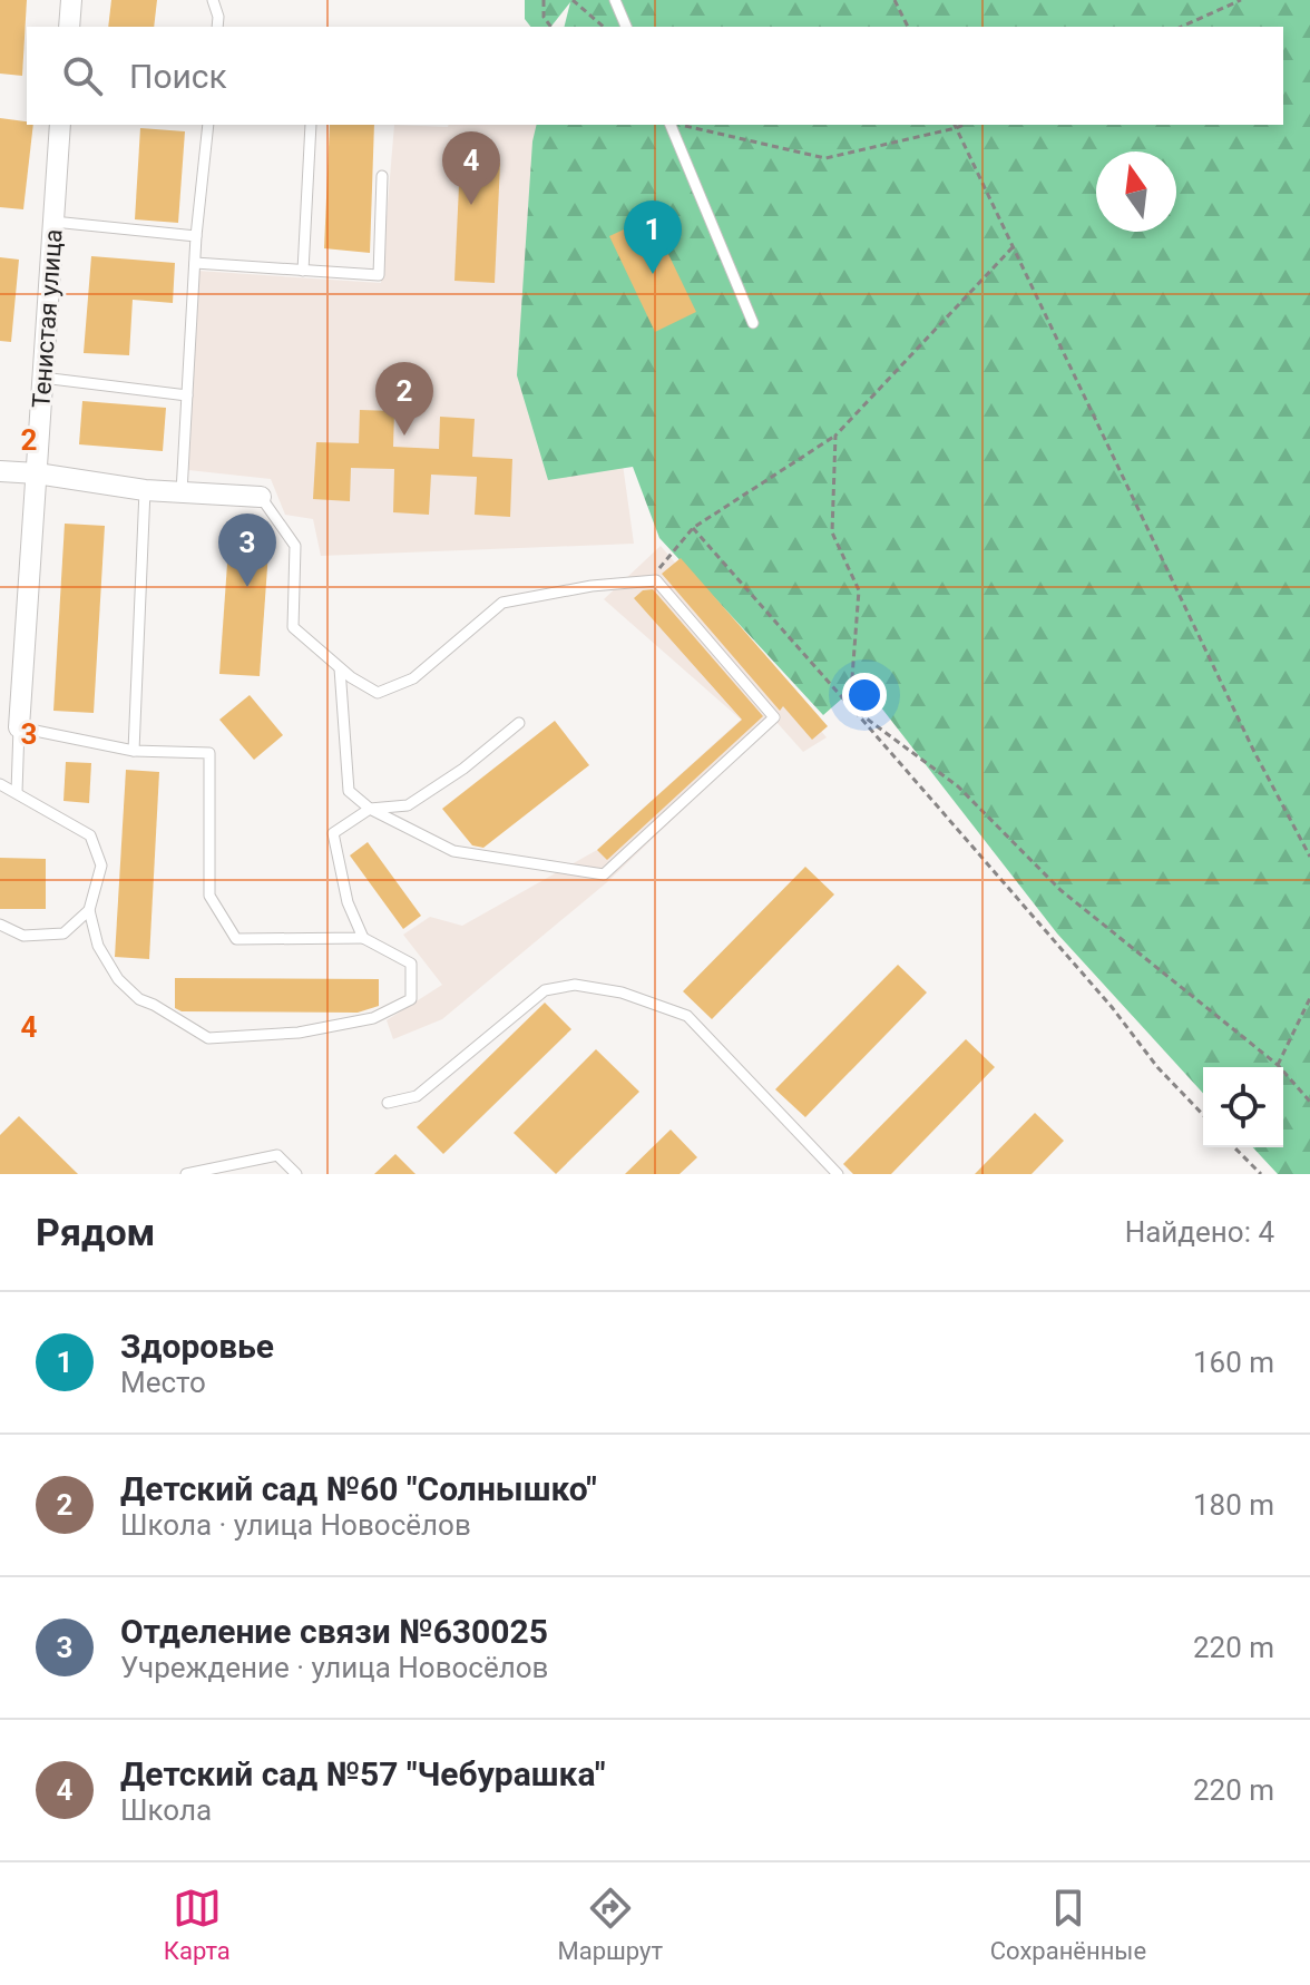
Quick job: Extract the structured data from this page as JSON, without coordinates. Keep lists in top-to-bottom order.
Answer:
{
  "streets": {
    "street": ["Тенистая улица"]
  },
  "north": "top",
  "page": {
    "search": "Поиск",
    "pins": [
      "4",
      "1",
      "2",
      "3"
    ],
    "heading": ["Рядом", "Найдено: 4"],
    "list": [
      {
        "mark": "1",
        "name": "Здоровье",
        "note": "Место",
        "value": "160 m"
      },
      {
        "mark": "2",
        "name": "Детский сад №60 \"Солнышко\"",
        "note": "Школа · улица Новосёлов",
        "value": "180 m"
      },
      {
        "mark": "3",
        "name": "Отделение связи №630025",
        "note": "Учреждение · улица Новосёлов",
        "value": "220 m"
      },
      {
        "mark": "4",
        "name": "Детский сад №57 \"Чебурашка\"",
        "note": "Школа",
        "value": "220 m"
      }
    ],
    "nav": ["Карта", "Маршрут", "Сохранённые"]
  },
  "grid": {
    "rows": ["2", "3", "4"]
  }
}
